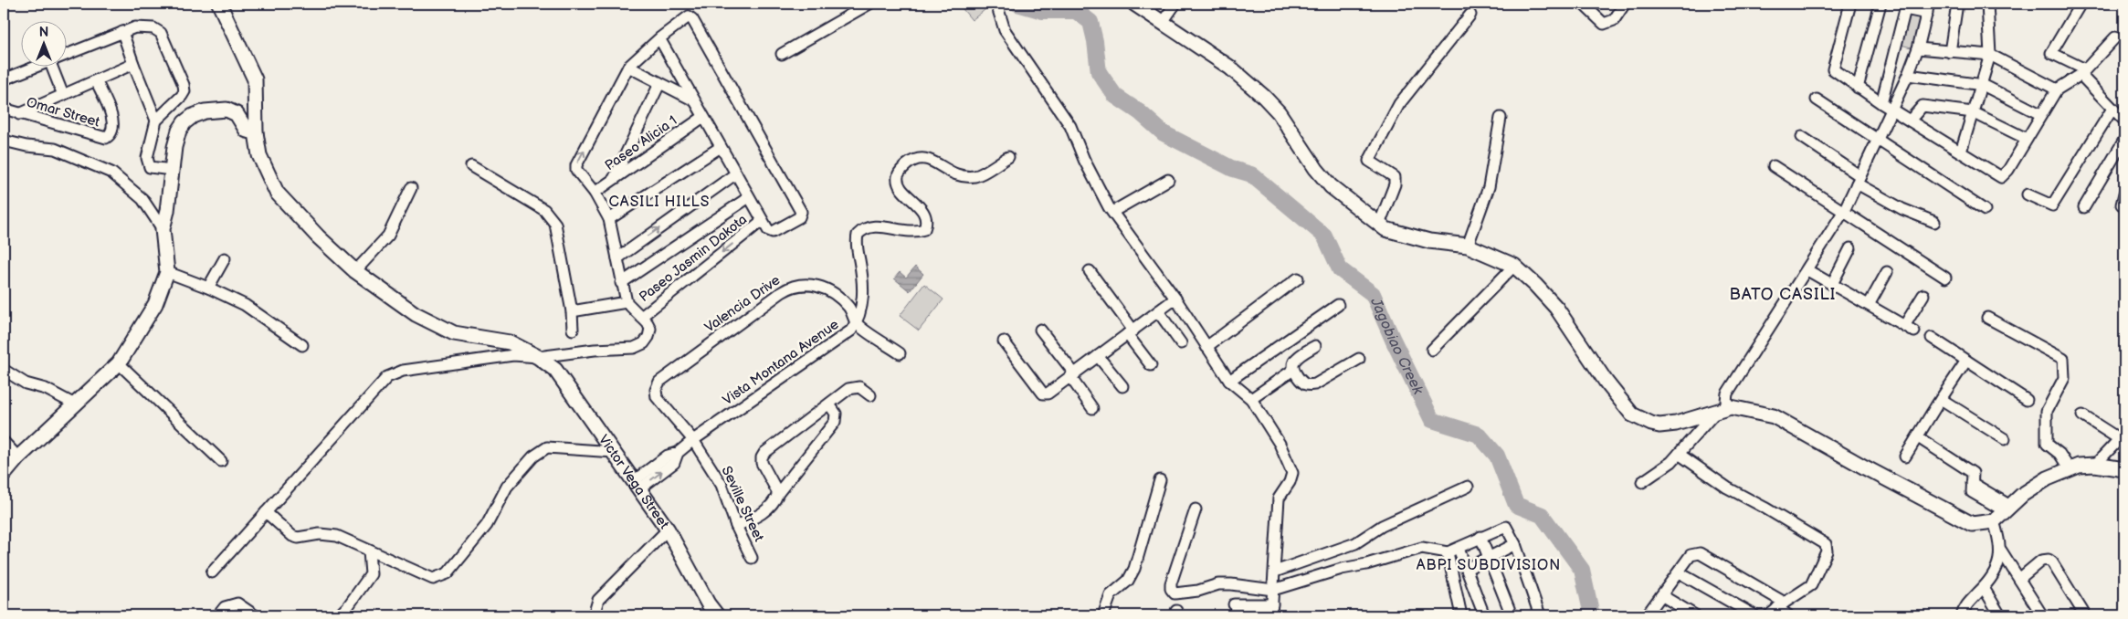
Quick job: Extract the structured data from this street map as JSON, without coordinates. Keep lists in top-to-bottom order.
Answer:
{
  "streets": {
    "street": [
      "Omar Street",
      "Paseo Alicia 1",
      "Paseo Jasmin Dakota",
      "Valencia Drive",
      "Vista Montana Avenue",
      "Victor Vega Street",
      "Seville Street"
    ]
  },
  "crossings": [
    ["Valencia Drive", "Vista Montana Avenue"],
    ["Valencia Drive", "Seville Street"],
    ["Vista Montana Avenue", "Victor Vega Street"],
    ["Vista Montana Avenue", "Seville Street"]
  ],
  "districts": ["CASILI HILLS", "BATO CASILI", "ABPI SUBDIVISION"],
  "water": ["Jagobiao Creek"],
  "north": "top"
}
